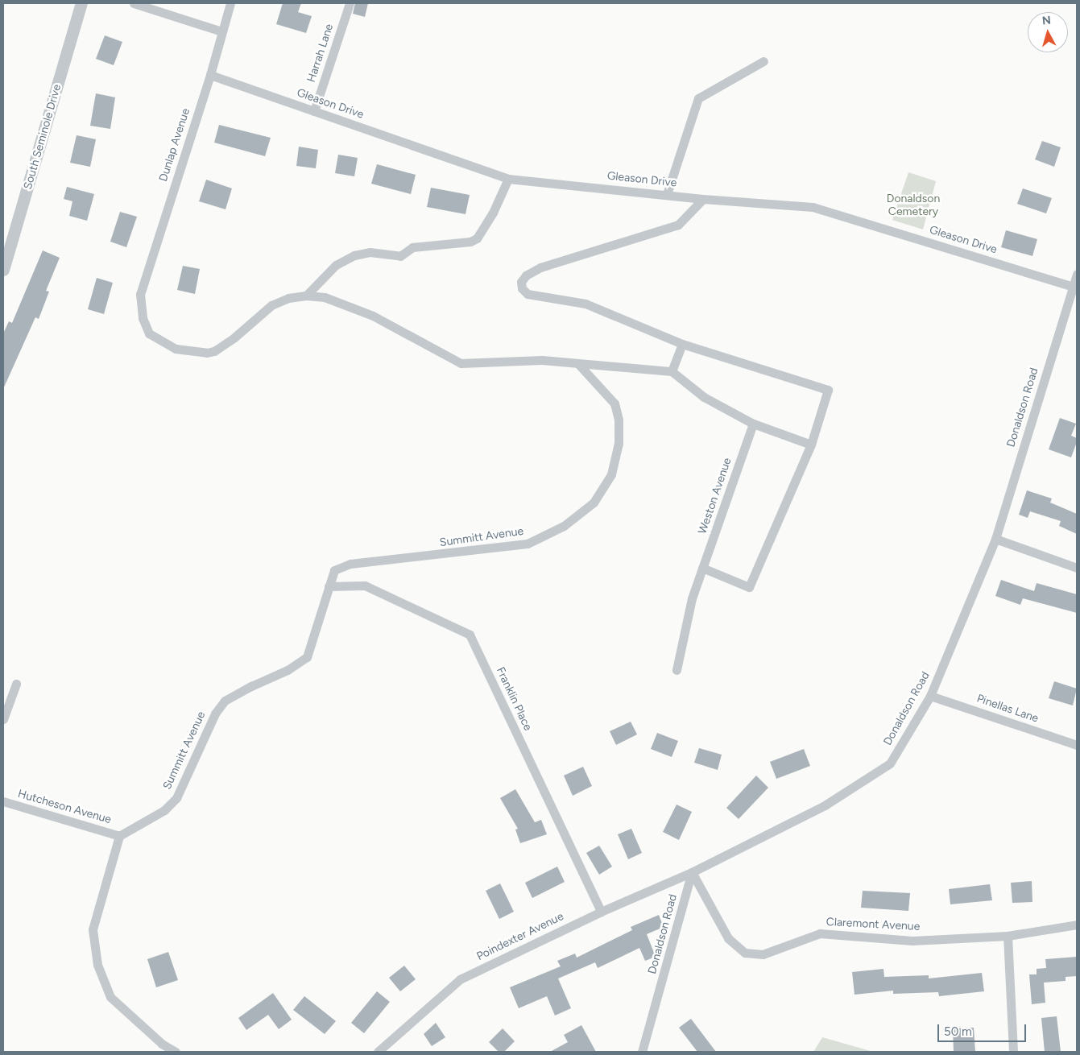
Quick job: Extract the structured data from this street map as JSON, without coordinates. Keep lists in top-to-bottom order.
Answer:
{
  "streets": {
    "street": [
      "Harrah Lane",
      "Gleason Drive",
      "South Seminole Drive",
      "Dunlap Avenue",
      "Donaldson Road",
      "Weston Avenue",
      "Summitt Avenue",
      "Franklin Place",
      "Pinellas Lane",
      "Hutcheson Avenue",
      "Claremont Avenue",
      "Poindexter Avenue"
    ]
  },
  "crossings": [
    ["Harrah Lane", "Gleason Drive"],
    ["Gleason Drive", "Dunlap Avenue"],
    ["Gleason Drive", "Donaldson Road"],
    ["Donaldson Road", "Pinellas Lane"],
    ["Donaldson Road", "Claremont Avenue"],
    ["Donaldson Road", "Poindexter Avenue"],
    ["Summitt Avenue", "Franklin Place"],
    ["Summitt Avenue", "Hutcheson Avenue"],
    ["Franklin Place", "Poindexter Avenue"],
    ["Claremont Avenue", "Poindexter Avenue"]
  ],
  "parks": ["Donaldson Cemetery"],
  "scale_bar": "50 m",
  "north": "top"
}
